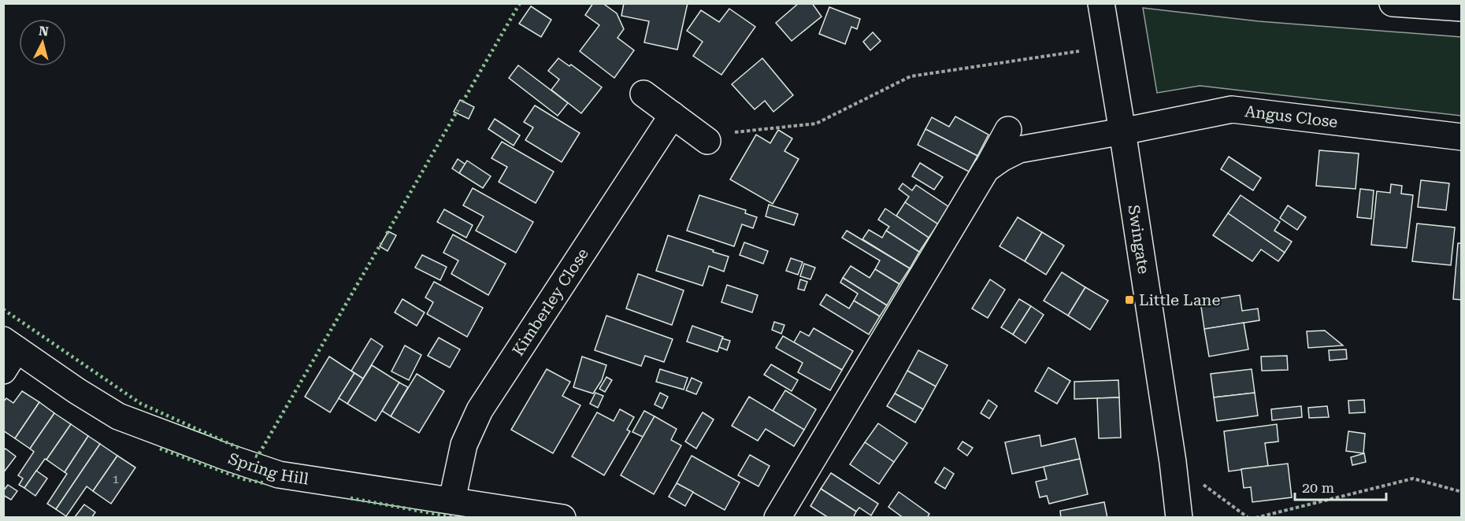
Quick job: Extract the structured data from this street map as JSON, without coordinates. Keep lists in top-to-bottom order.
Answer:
{
  "streets": {
    "main road": [
      "Angus Close",
      "Swingate",
      "Kimberley Close",
      "Spring Hill"
    ]
  },
  "crossings": [
    ["Angus Close", "Swingate"],
    ["Kimberley Close", "Spring Hill"]
  ],
  "places": {
    "transit": ["Little Lane"]
  },
  "house_numbers": ["1"],
  "scale_bar": "20 m",
  "north": "top"
}
